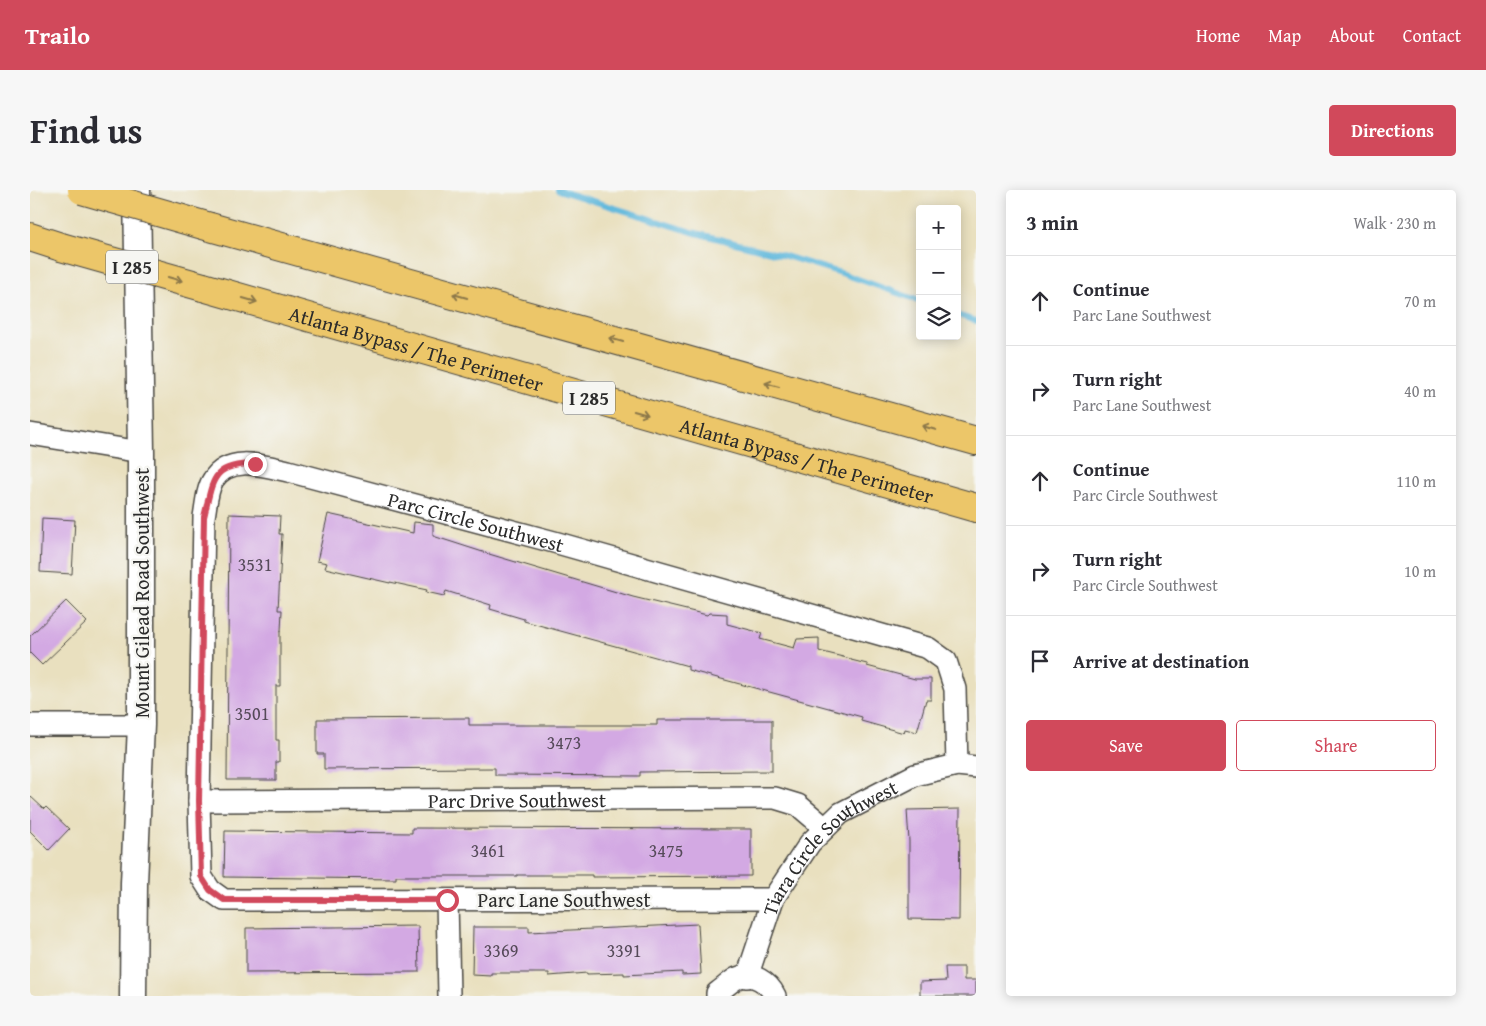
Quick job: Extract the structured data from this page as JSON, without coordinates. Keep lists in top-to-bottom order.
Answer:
{
  "streets": {
    "highway": ["I 285", "Atlanta Bypass / The Perimeter"],
    "street": [
      "Parc Circle Southwest",
      "Mount Gilead Road Southwest",
      "Parc Drive Southwest",
      "Tiara Circle Southwest",
      "Parc Lane Southwest"
    ]
  },
  "crossings": [
    ["Parc Circle Southwest", "Parc Drive Southwest"],
    ["Parc Circle Southwest", "Tiara Circle Southwest"],
    ["Parc Circle Southwest", "Parc Lane Southwest"],
    ["Parc Drive Southwest", "Tiara Circle Southwest"],
    ["Parc Drive Southwest", "Parc Lane Southwest"],
    ["Tiara Circle Southwest", "Parc Lane Southwest"]
  ],
  "house_numbers": [
    "3531",
    "3501",
    "3473",
    "3461",
    "3475",
    "3369",
    "3391"
  ],
  "page": {
    "header": "Trailo",
    "nav": [
      "Home",
      "Map",
      "About",
      "Contact"
    ],
    "title": "Find us",
    "buttons": [
      "Directions",
      ["Save", "Share"]
    ],
    "heading": ["3 min", "Walk · 230 m"],
    "map_buttons": ["+", "−"],
    "list": [
      ["Continue", "Parc Lane Southwest", "70 m"],
      ["Turn right", "Parc Lane Southwest", "40 m"],
      ["Continue", "Parc Circle Southwest", "110 m"],
      ["Turn right", "Parc Circle Southwest", "10 m"],
      "Arrive at destination"
    ]
  }
}
